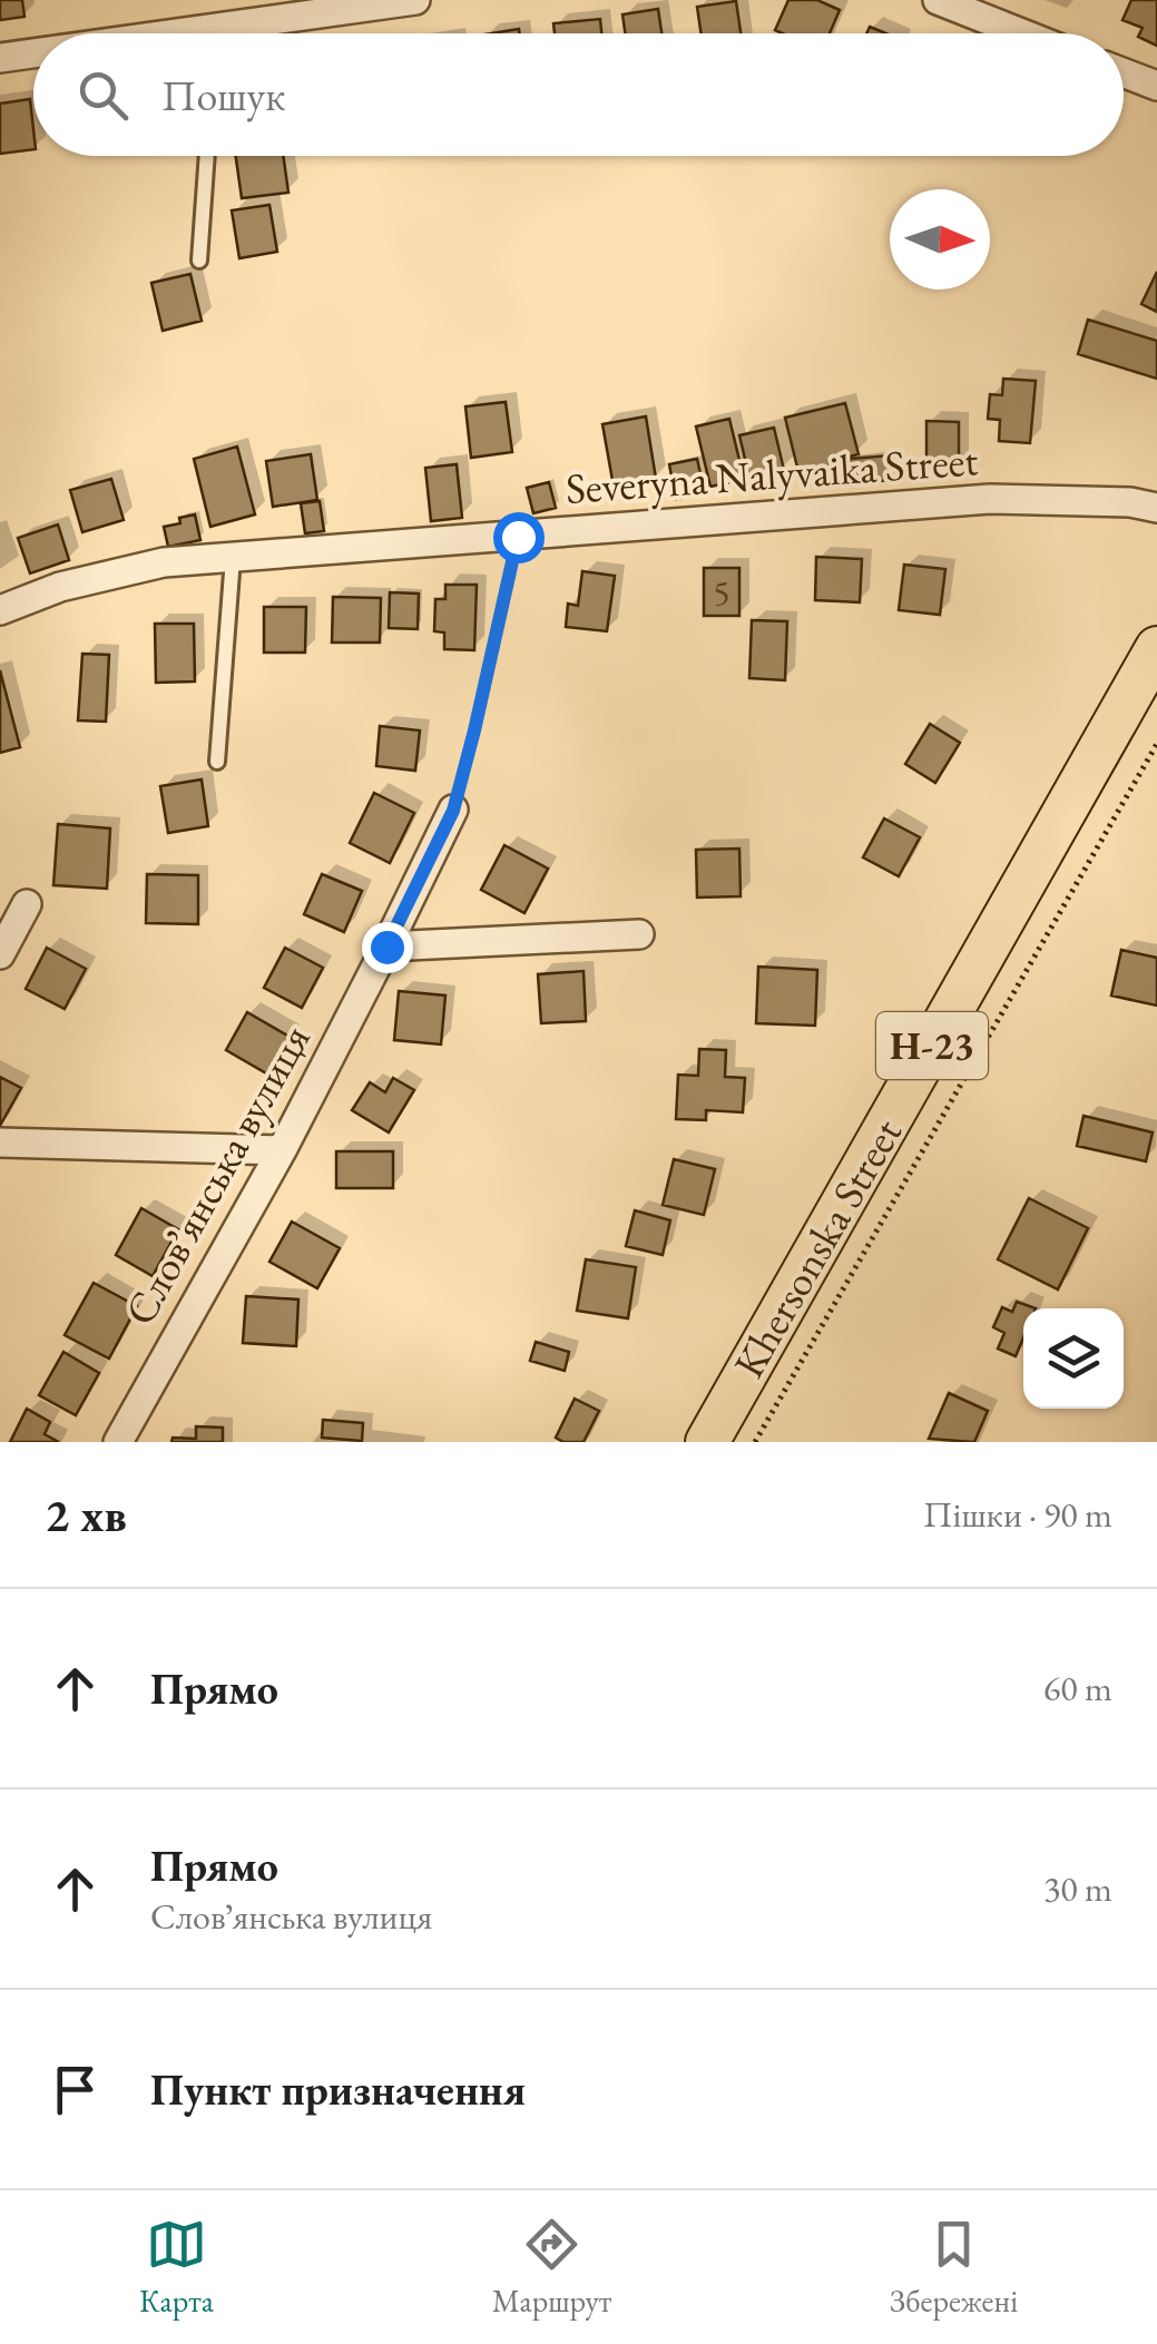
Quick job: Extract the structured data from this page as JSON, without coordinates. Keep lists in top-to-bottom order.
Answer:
{
  "streets": {
    "main road": ["Н-23", "Khersonska Street"],
    "street": ["Severyna Nalyvaika Street", "Словʼянська вулиця"]
  },
  "house_numbers": ["5"],
  "north": "right",
  "page": {
    "search": "Пошук",
    "heading": ["2 хв", "Пішки · 90 m"],
    "list": [
      ["Прямо", "60 m"],
      ["Прямо", "Словʼянська вулиця", "30 m"],
      "Пункт призначення"
    ],
    "nav": ["Карта", "Маршрут", "Збережені"]
  }
}
